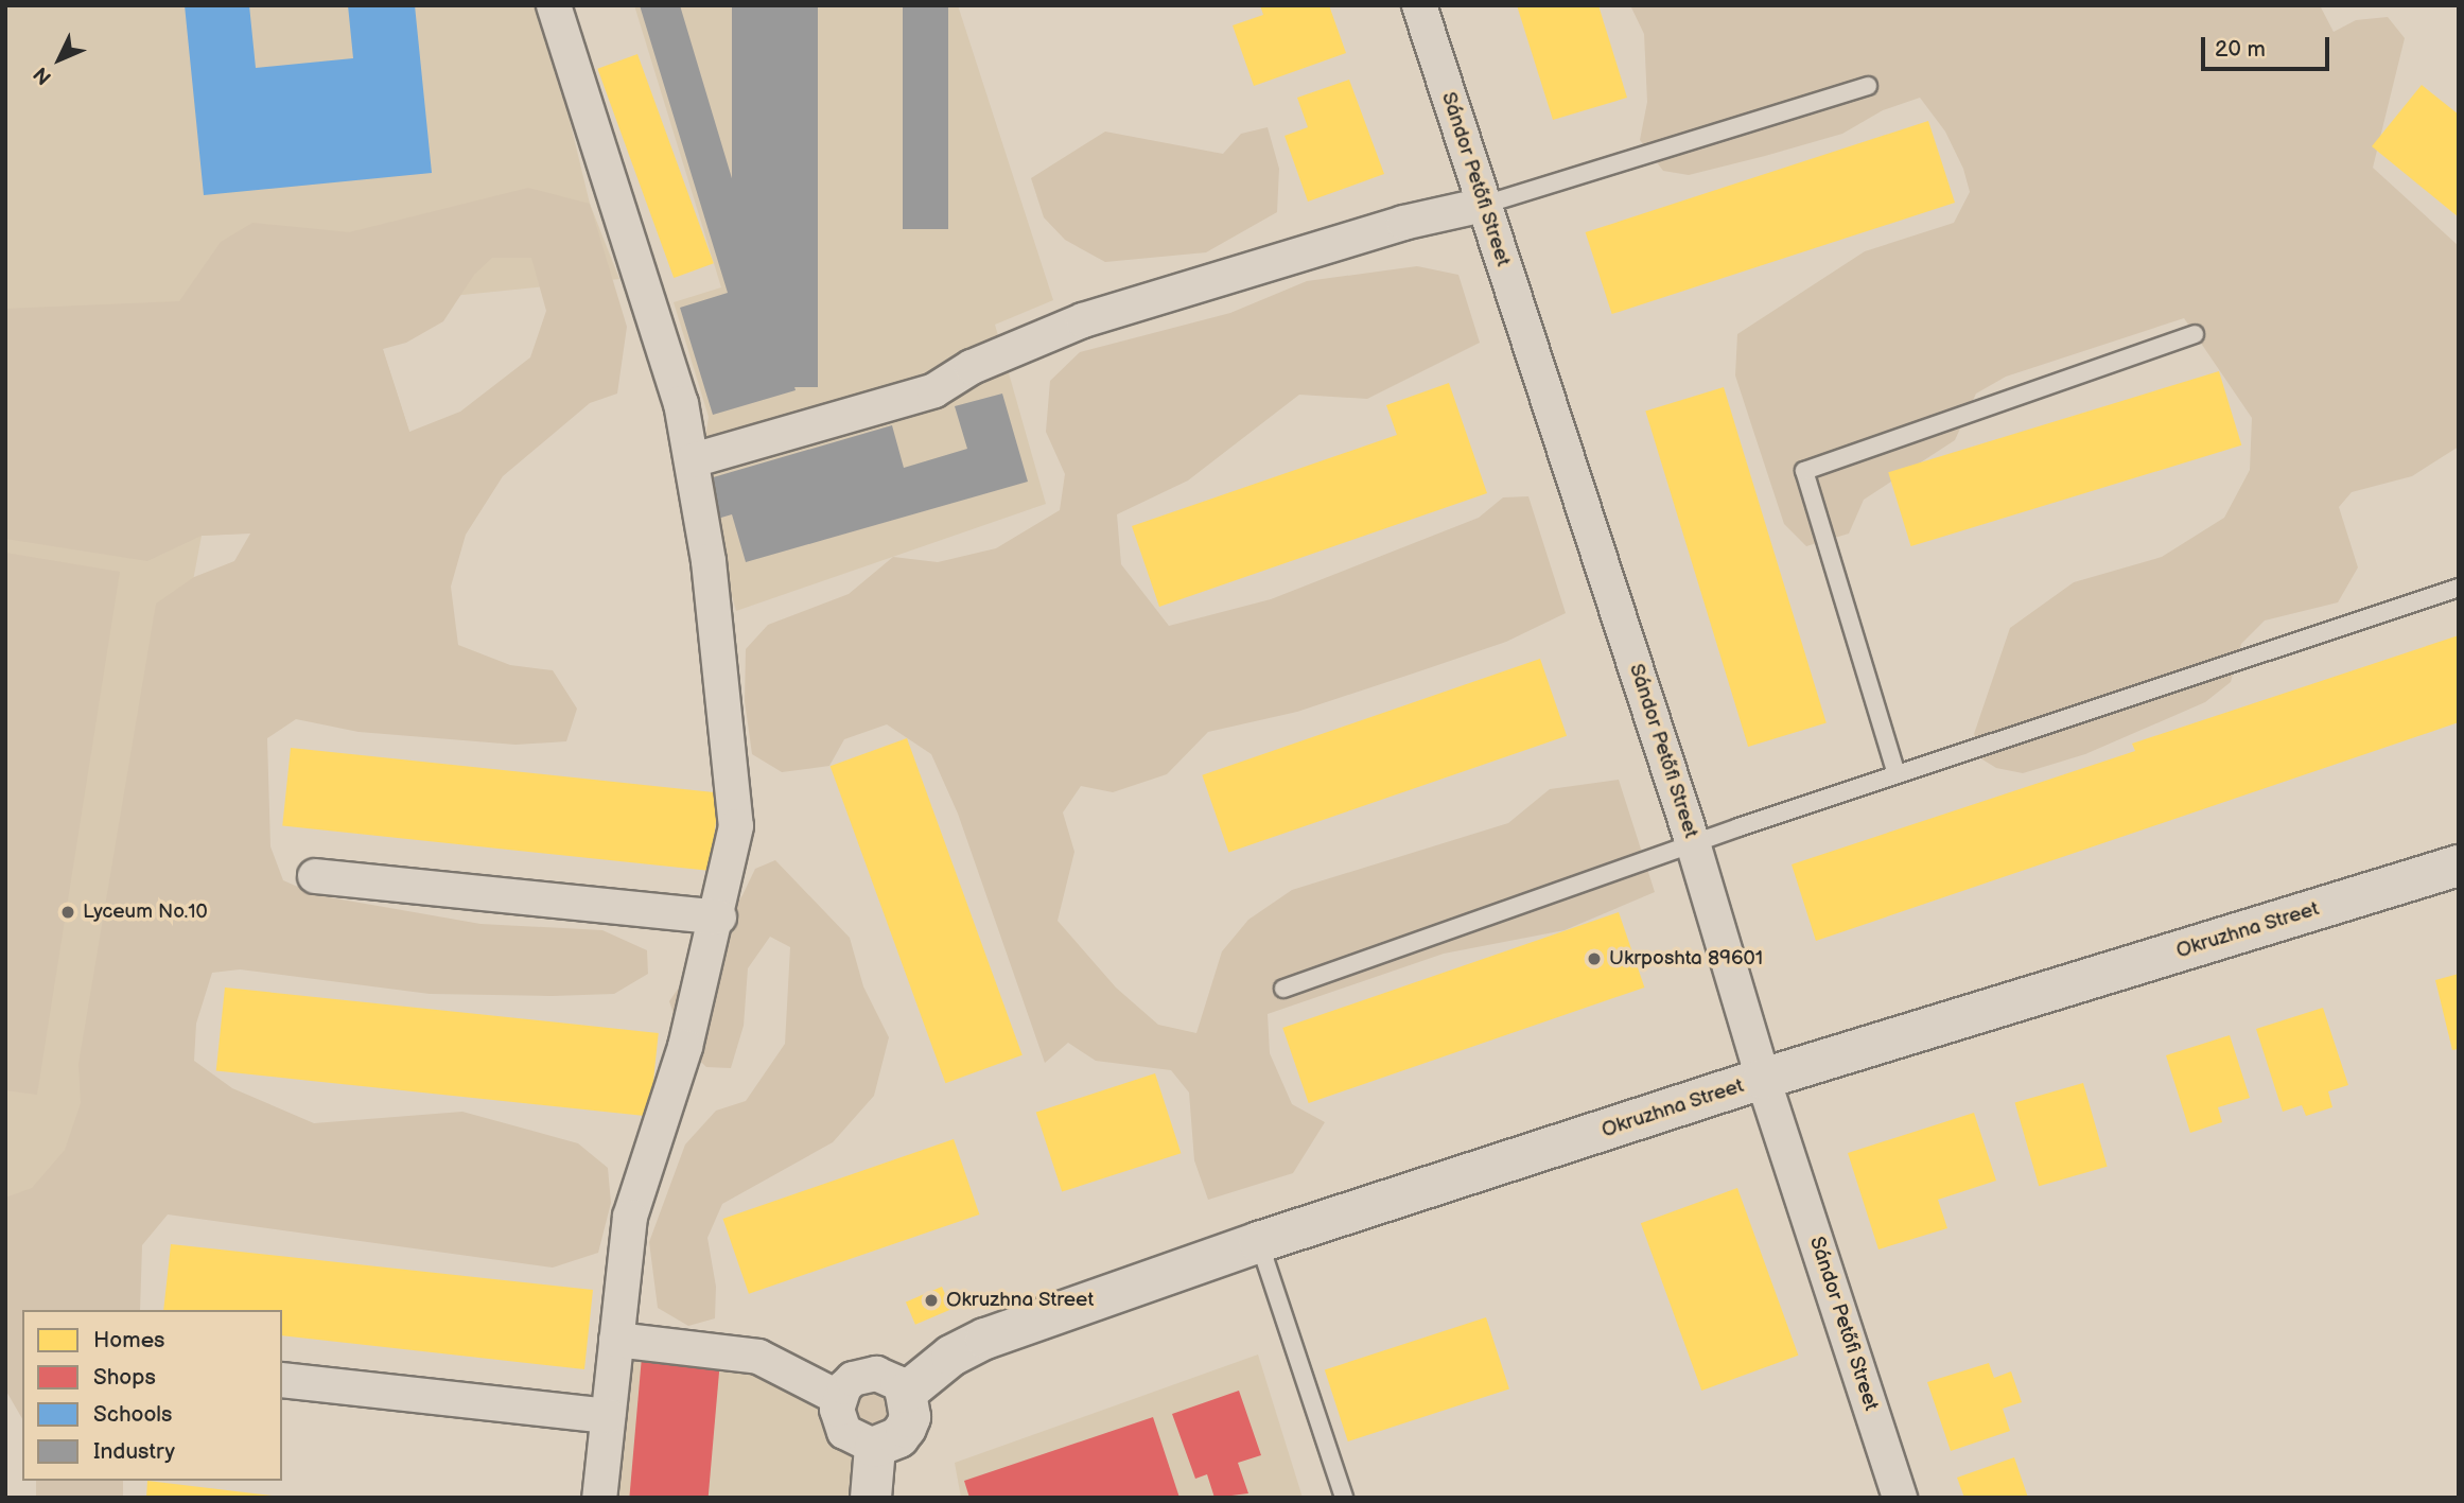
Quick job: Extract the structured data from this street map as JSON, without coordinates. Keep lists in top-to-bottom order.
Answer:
{
  "streets": {
    "street": ["Sándor Petőfi Street", "Okruzhna Street"]
  },
  "crossings": [
    ["Sándor Petőfi Street", "Okruzhna Street"]
  ],
  "places": ["Lyceum No.10", "Ukrposhta 89601", "Okruzhna Street"],
  "legend": [
    "Homes",
    "Shops",
    "Schools",
    "Industry"
  ],
  "scale_bar": "20 m",
  "north": "bottom left"
}
